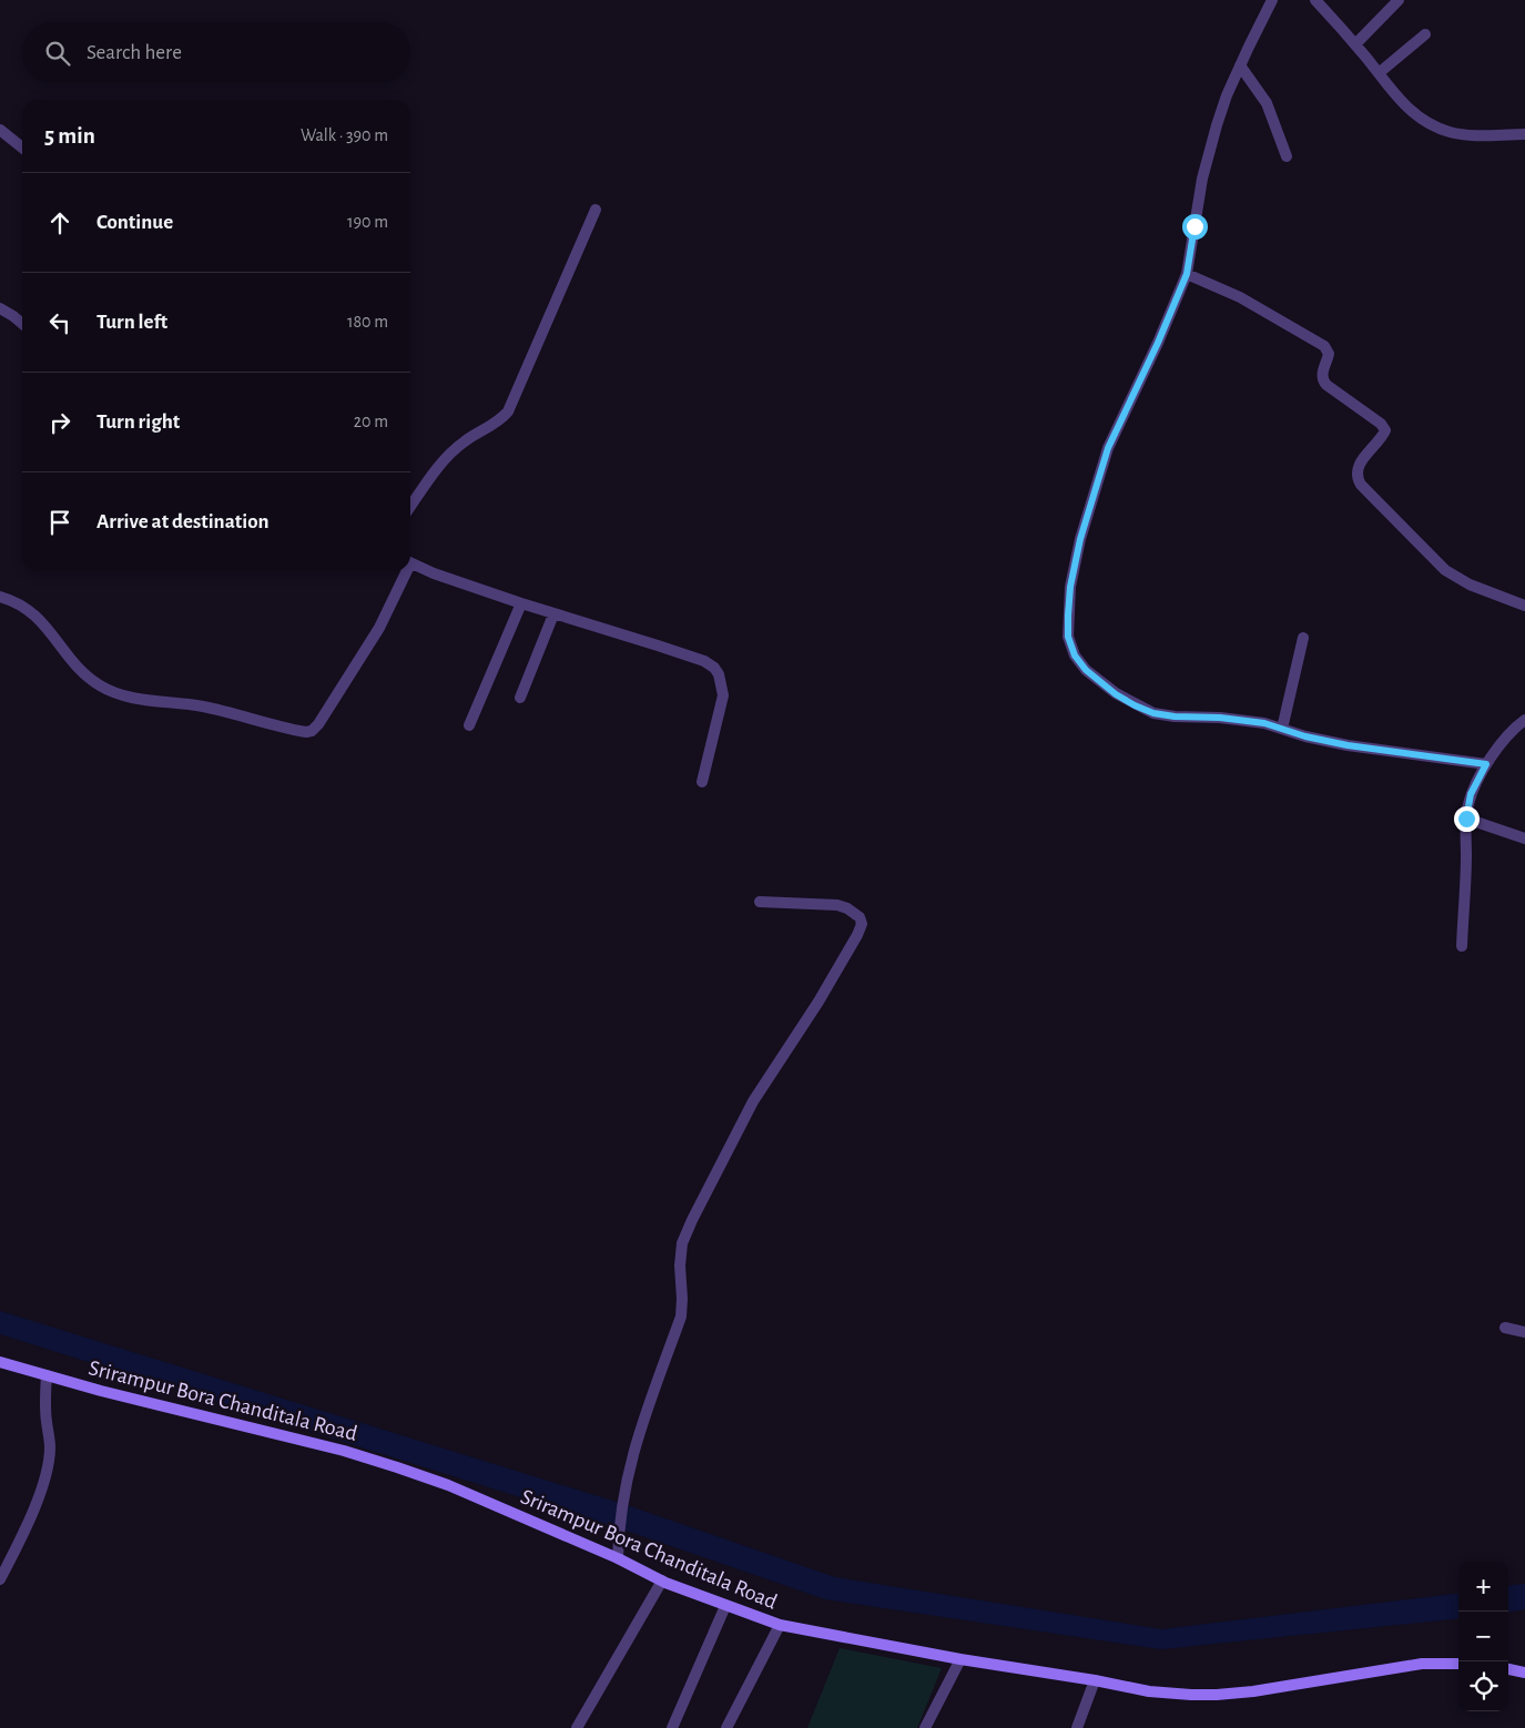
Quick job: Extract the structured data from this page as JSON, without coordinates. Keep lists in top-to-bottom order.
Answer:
{
  "streets": {
    "street": ["Srirampur Bora Chanditala Road"]
  },
  "page": {
    "search": "Search here",
    "heading": ["5 min", "Walk · 390 m"],
    "list": [
      ["Continue", "190 m"],
      ["Turn left", "180 m"],
      ["Turn right", "20 m"],
      "Arrive at destination"
    ],
    "map_buttons": ["+", "−"]
  }
}
